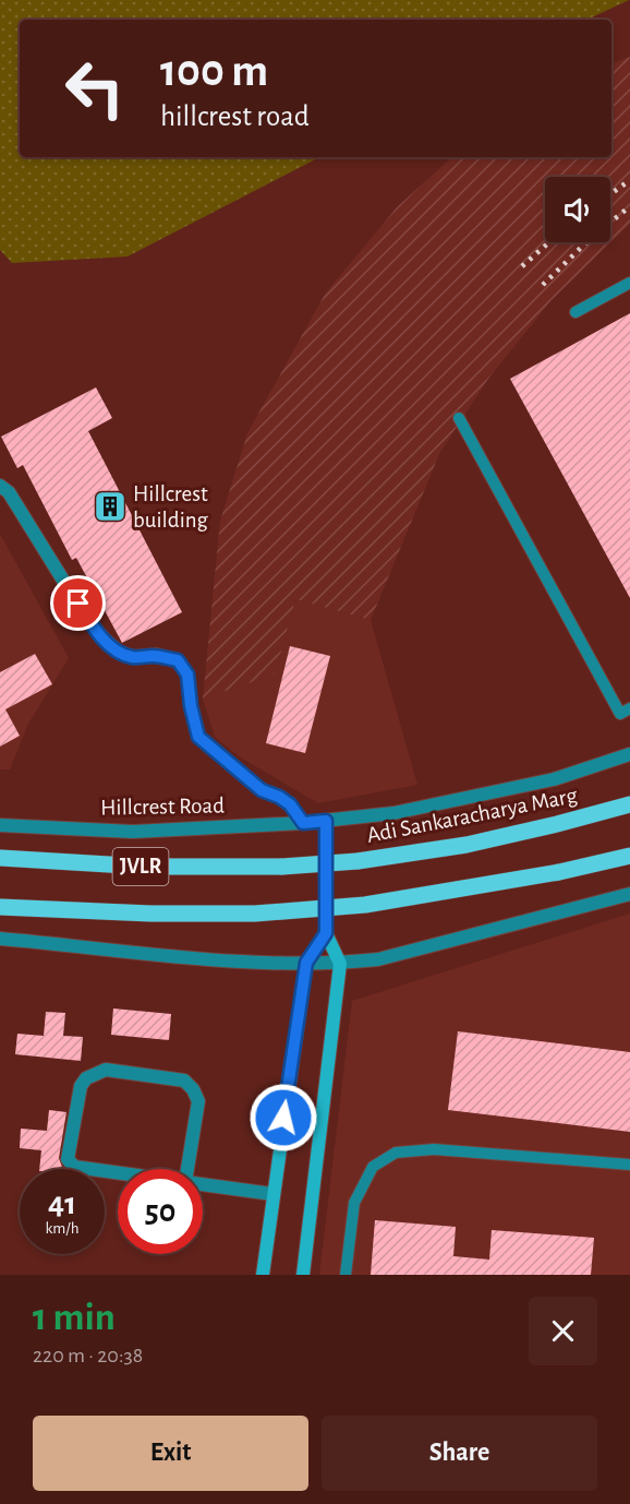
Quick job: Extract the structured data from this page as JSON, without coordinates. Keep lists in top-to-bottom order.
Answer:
{
  "streets": {
    "main road": ["Adi Sankaracharya Marg", "JVLR"],
    "street": ["Hillcrest Road"]
  },
  "places": {
    "building": ["Hillcrest building"]
  },
  "page": {
    "turn": ["100 m", "hillcrest road"],
    "speed": "41 km/h",
    "limit": "50",
    "heading": ["1 min", "220 m · 20:38"],
    "buttons": ["Exit", "Share"]
  }
}
